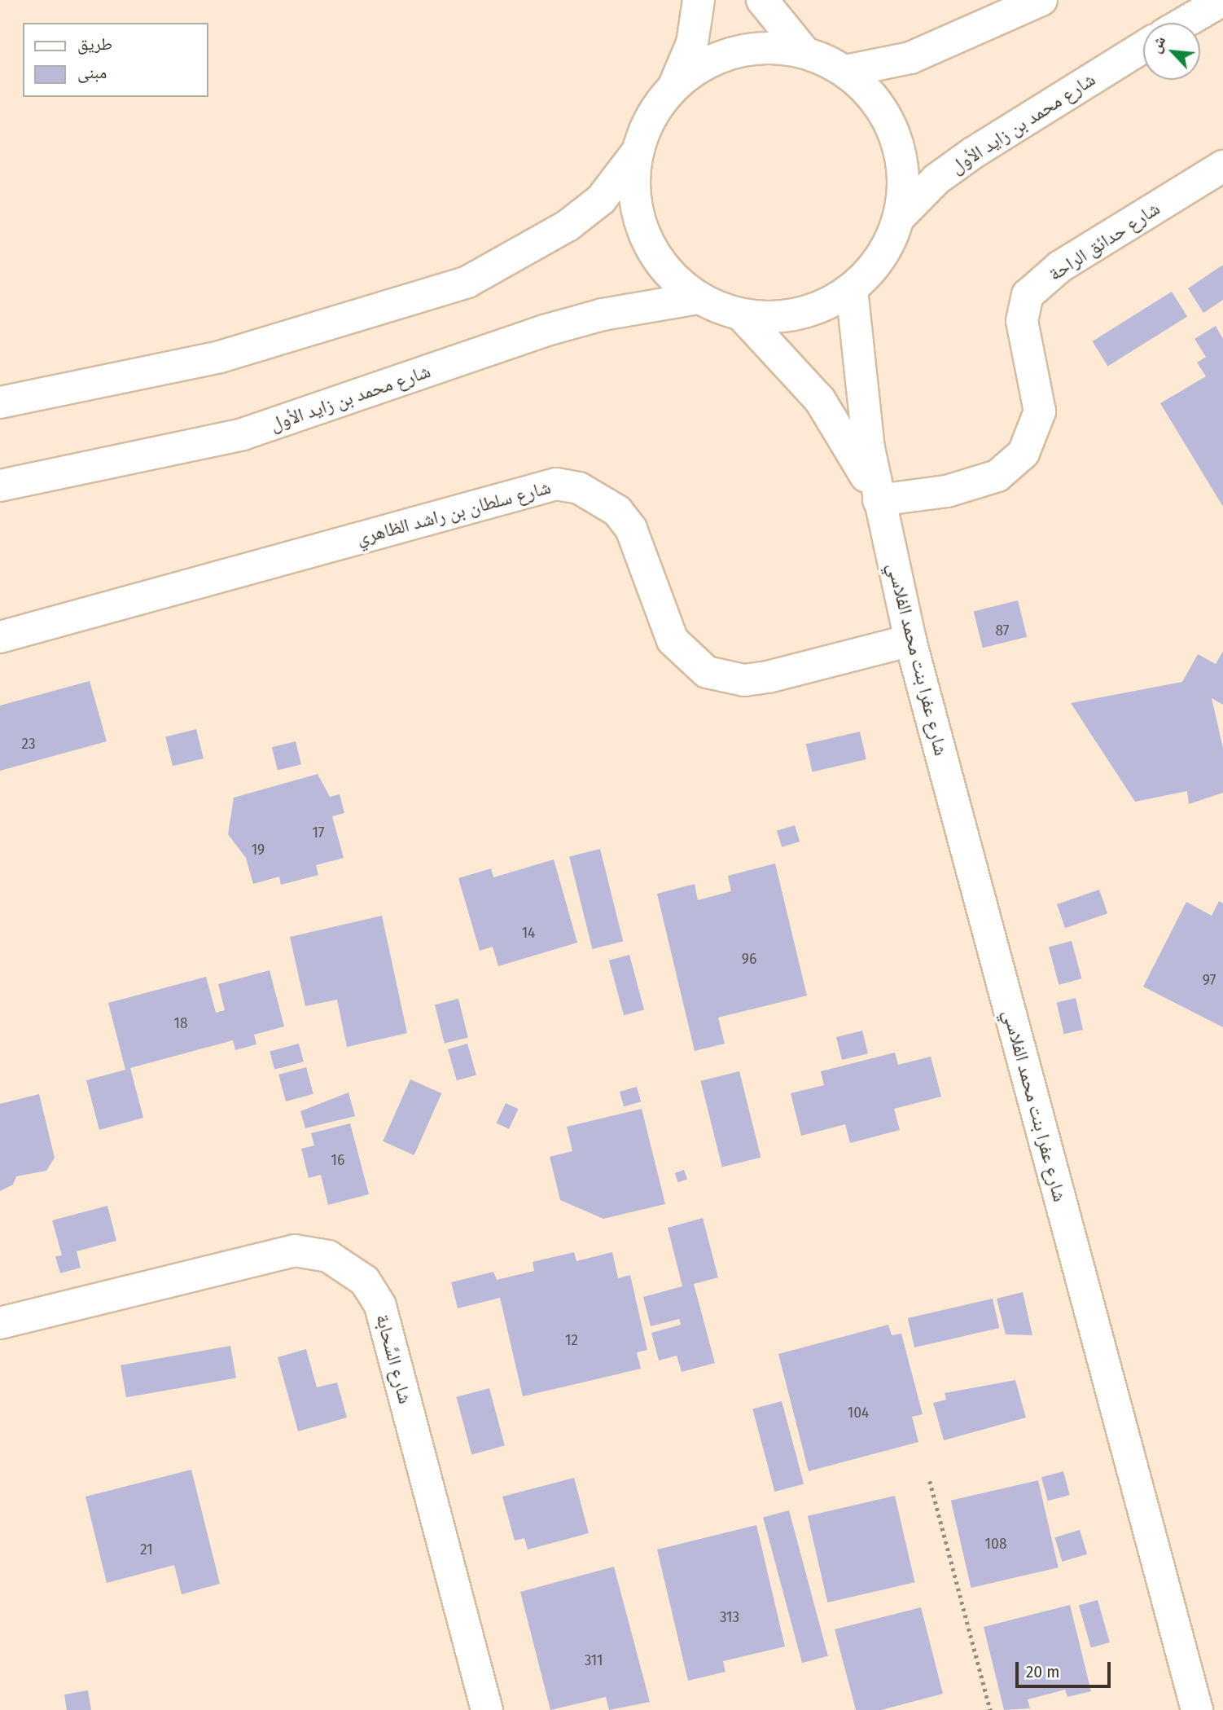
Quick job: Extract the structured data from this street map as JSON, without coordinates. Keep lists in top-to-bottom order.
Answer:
{
  "streets": {
    "street": [
      "شارع محمد بن زايد الأول",
      "شارع حدائق الراحة",
      "شارع سلطان بن راشد الظاهري",
      "شارع عفرا بنت محمد الفلاسي",
      "شارع السَّحابة"
    ]
  },
  "crossings": [
    ["شارع حدائق الراحة", "شارع عفرا بنت محمد الفلاسي"],
    ["شارع سلطان بن راشد الظاهري", "شارع عفرا بنت محمد الفلاسي"]
  ],
  "house_numbers": [
    "87",
    "23",
    "17",
    "19",
    "14",
    "96",
    "97",
    "18",
    "16",
    "12",
    "104",
    "108",
    "21",
    "313",
    "311"
  ],
  "legend": ["طريق", "مبنى"],
  "scale_bar": "20 m",
  "north": "top left"
}
